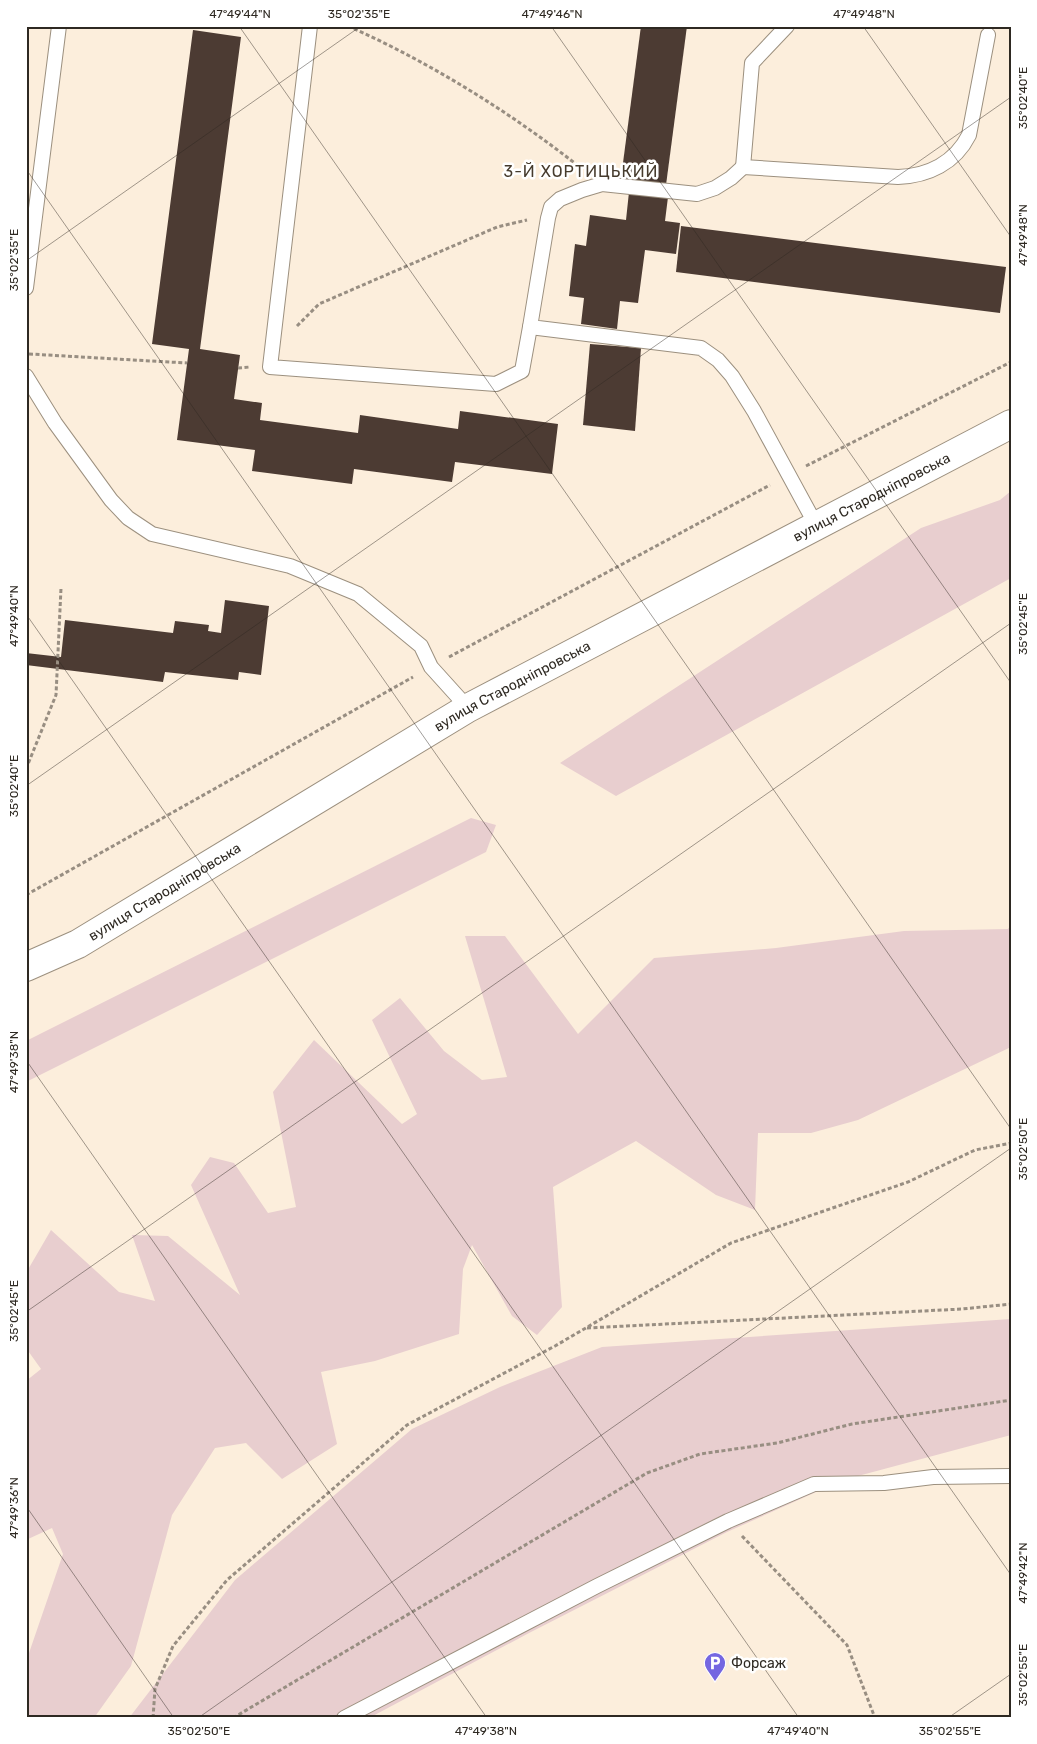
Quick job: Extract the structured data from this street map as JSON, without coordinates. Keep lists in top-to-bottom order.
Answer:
{
  "streets": {
    "street": ["вулиця Стародніпровська"]
  },
  "districts": ["3-Й ХОРТИЦЬКИЙ"],
  "places": {
    "parking": ["Форсаж"]
  },
  "coordinates": [
    "47°49'44\"N",
    "35°02'35\"E",
    "47°49'46\"N",
    "47°49'48\"N",
    "35°02'40\"E",
    "47°49'40\"N",
    "35°02'45\"E",
    "47°49'38\"N",
    "35°02'50\"E",
    "47°49'36\"N",
    "47°49'42\"N",
    "35°02'55\"E"
  ]
}
